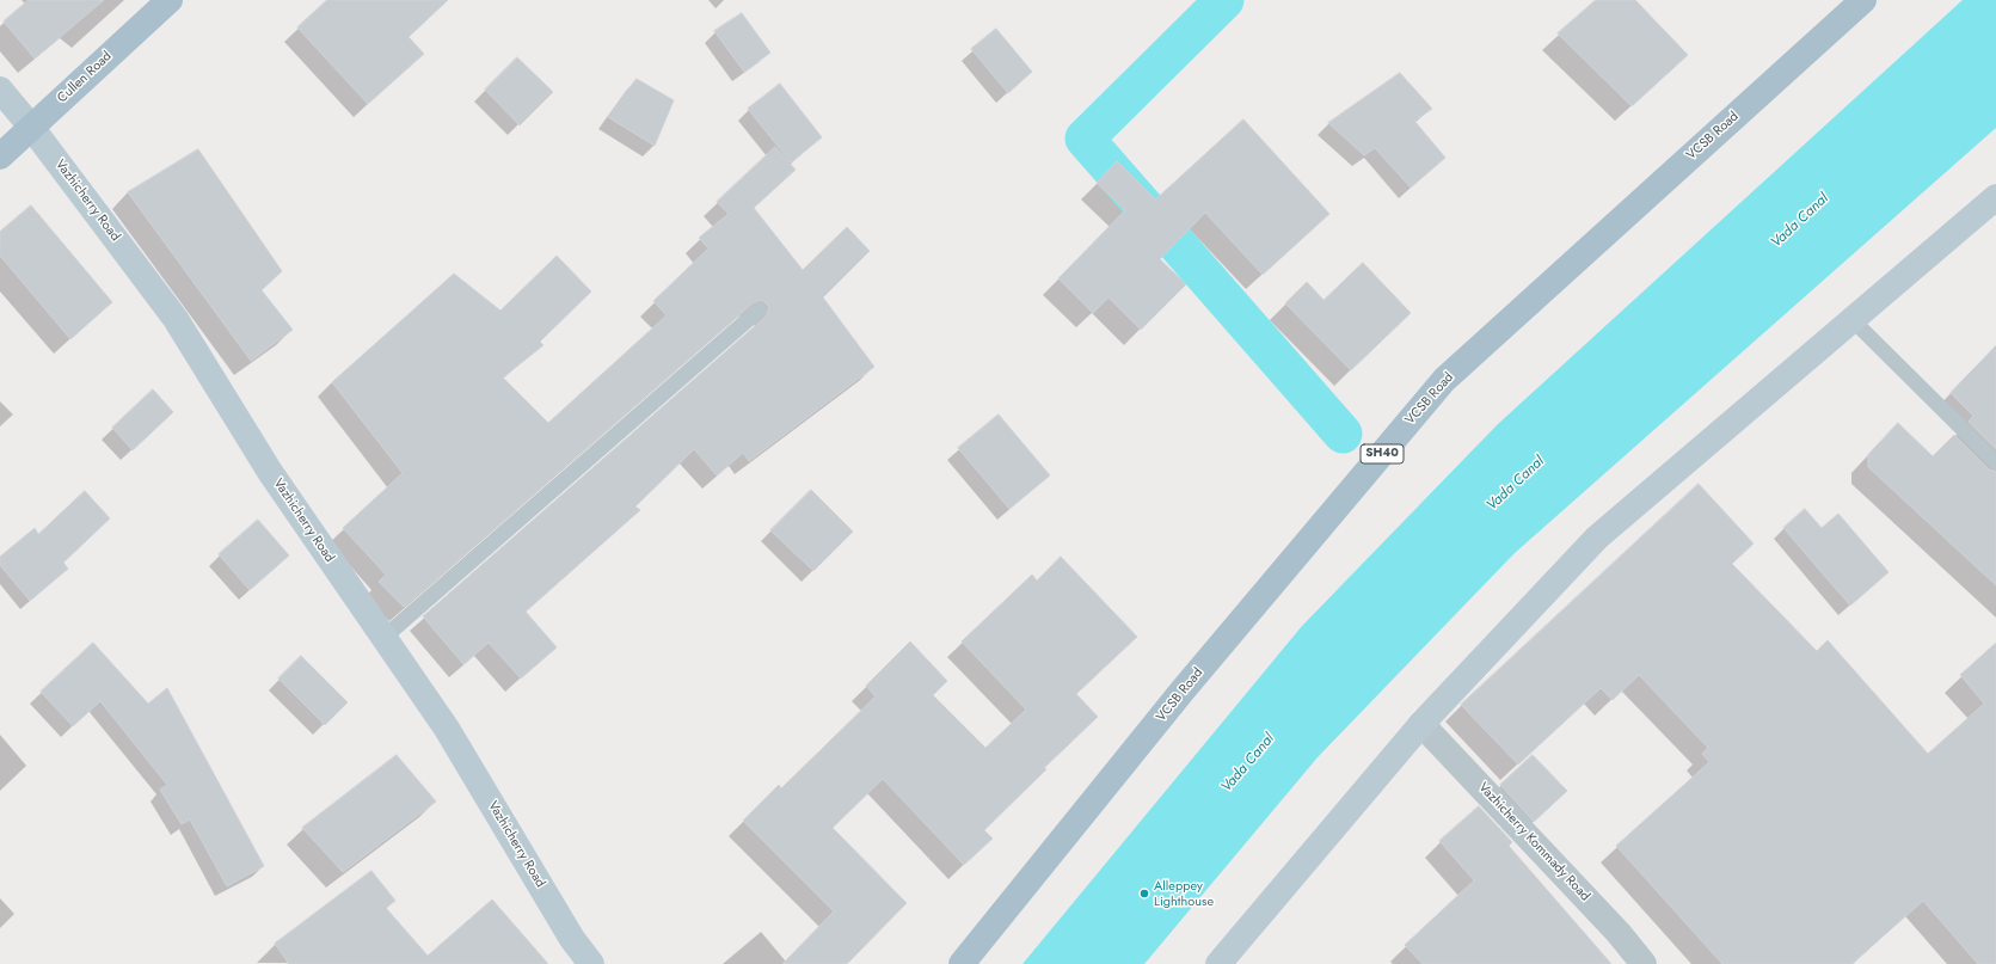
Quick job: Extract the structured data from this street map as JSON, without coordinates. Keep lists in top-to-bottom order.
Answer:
{
  "streets": {
    "main road": [
      "Cullen Road",
      "VCSB Road",
      "Vazhicherry Road",
      "SH40"
    ],
    "street": ["Vazhicherry Kommady Road"]
  },
  "crossings": [
    ["Cullen Road", "Vazhicherry Road"]
  ],
  "water": ["Vada Canal"],
  "places": ["Alleppey Lighthouse"]
}
